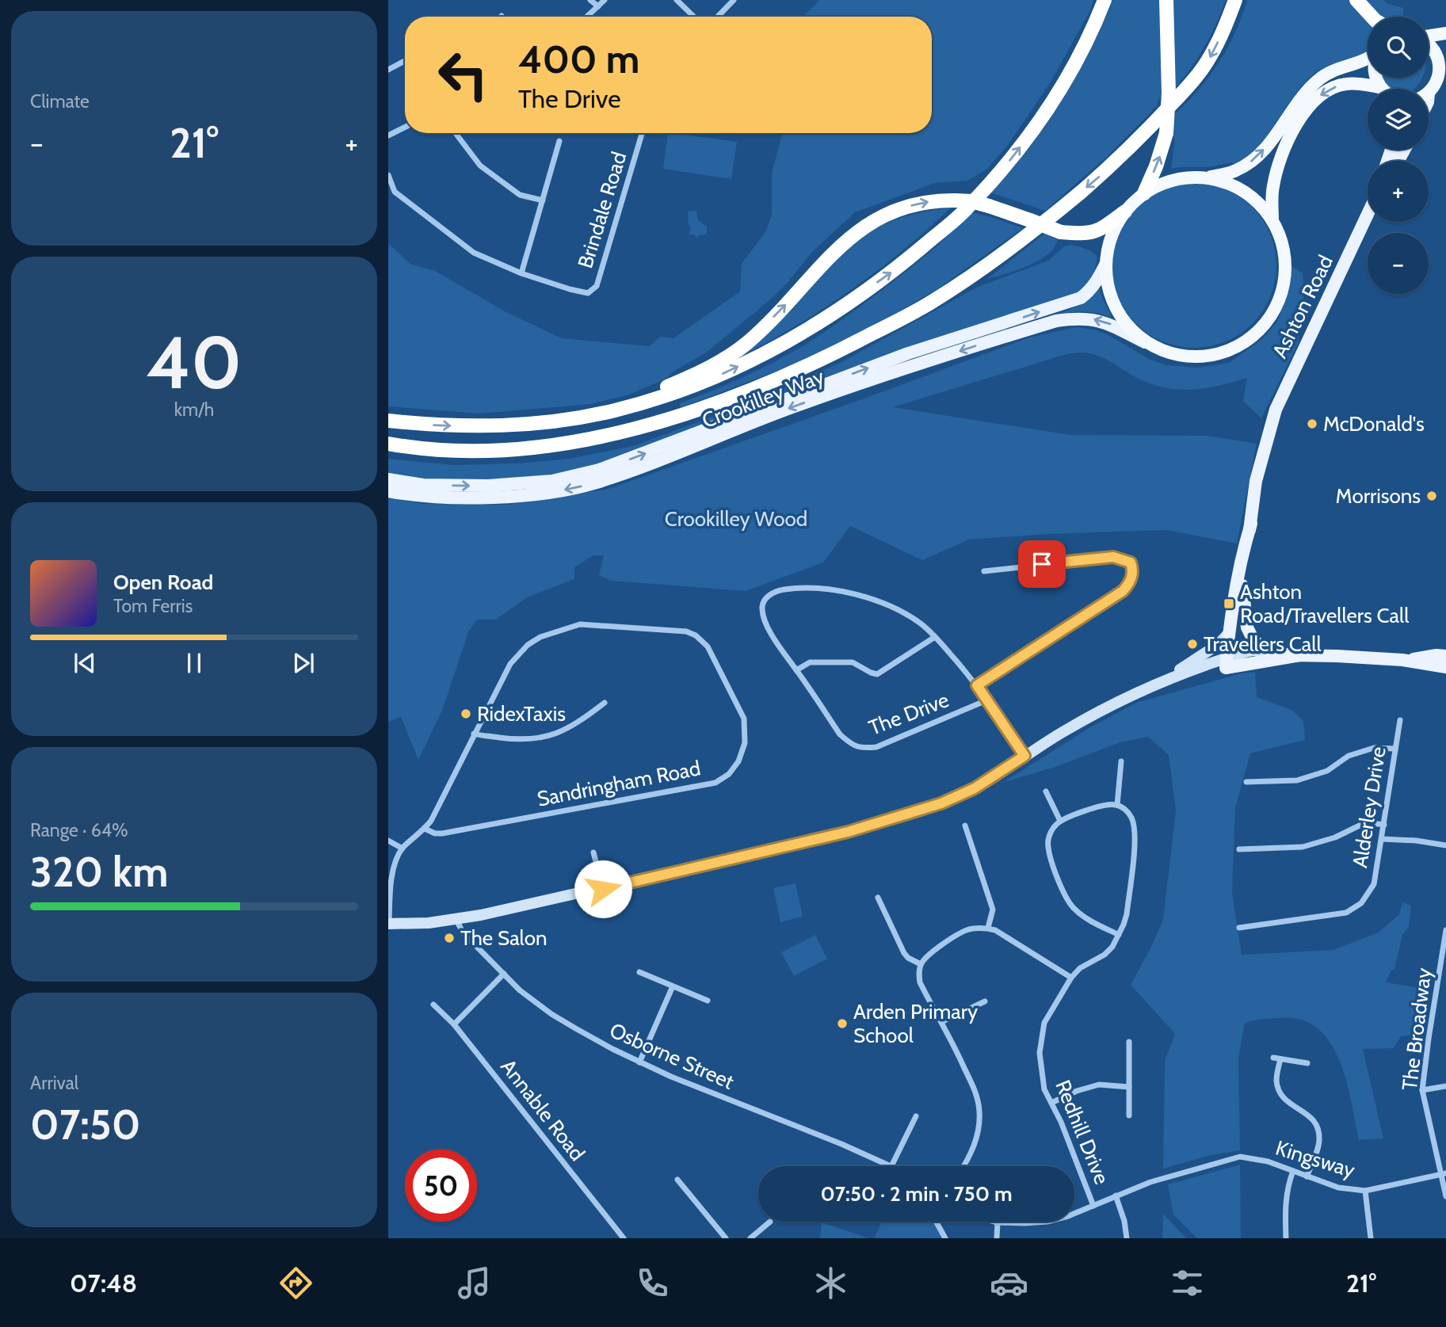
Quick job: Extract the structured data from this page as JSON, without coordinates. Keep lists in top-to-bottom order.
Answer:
{
  "streets": {
    "main road": ["Ashton Road", "Crookilley Way"],
    "street": [
      "Brindale Road",
      "The Drive",
      "Sandringham Road",
      "Alderley Drive",
      "The Broadway",
      "Osborne Street",
      "Annable Road",
      "Redhill Drive",
      "Kingsway"
    ]
  },
  "crossings": [
    ["The Broadway", "Kingsway"]
  ],
  "parks": ["Crookilley Wood"],
  "places": {
    "other": [
      "McDonald's",
      "Morrisons",
      "Travellers Call",
      "RidexTaxis",
      "The Salon",
      "Arden Primary School"
    ],
    "transit": ["Ashton Road/Travellers Call"]
  },
  "page": {
    "tile": [
      "Climate",
      ["40", "km/h"],
      ["Range · 64%", "320 km"],
      ["Arrival", "07:50"]
    ],
    "map_buttons": ["+", "−"],
    "turn": ["400 m", "The Drive"],
    "heat": ["−", "21°", "+"],
    "song": ["Open Road", "Tom Ferris"],
    "limit": "50",
    "trip": "07:50 · 2 min · 750 m",
    "tabs": ["07:48", "21°"]
  }
}
